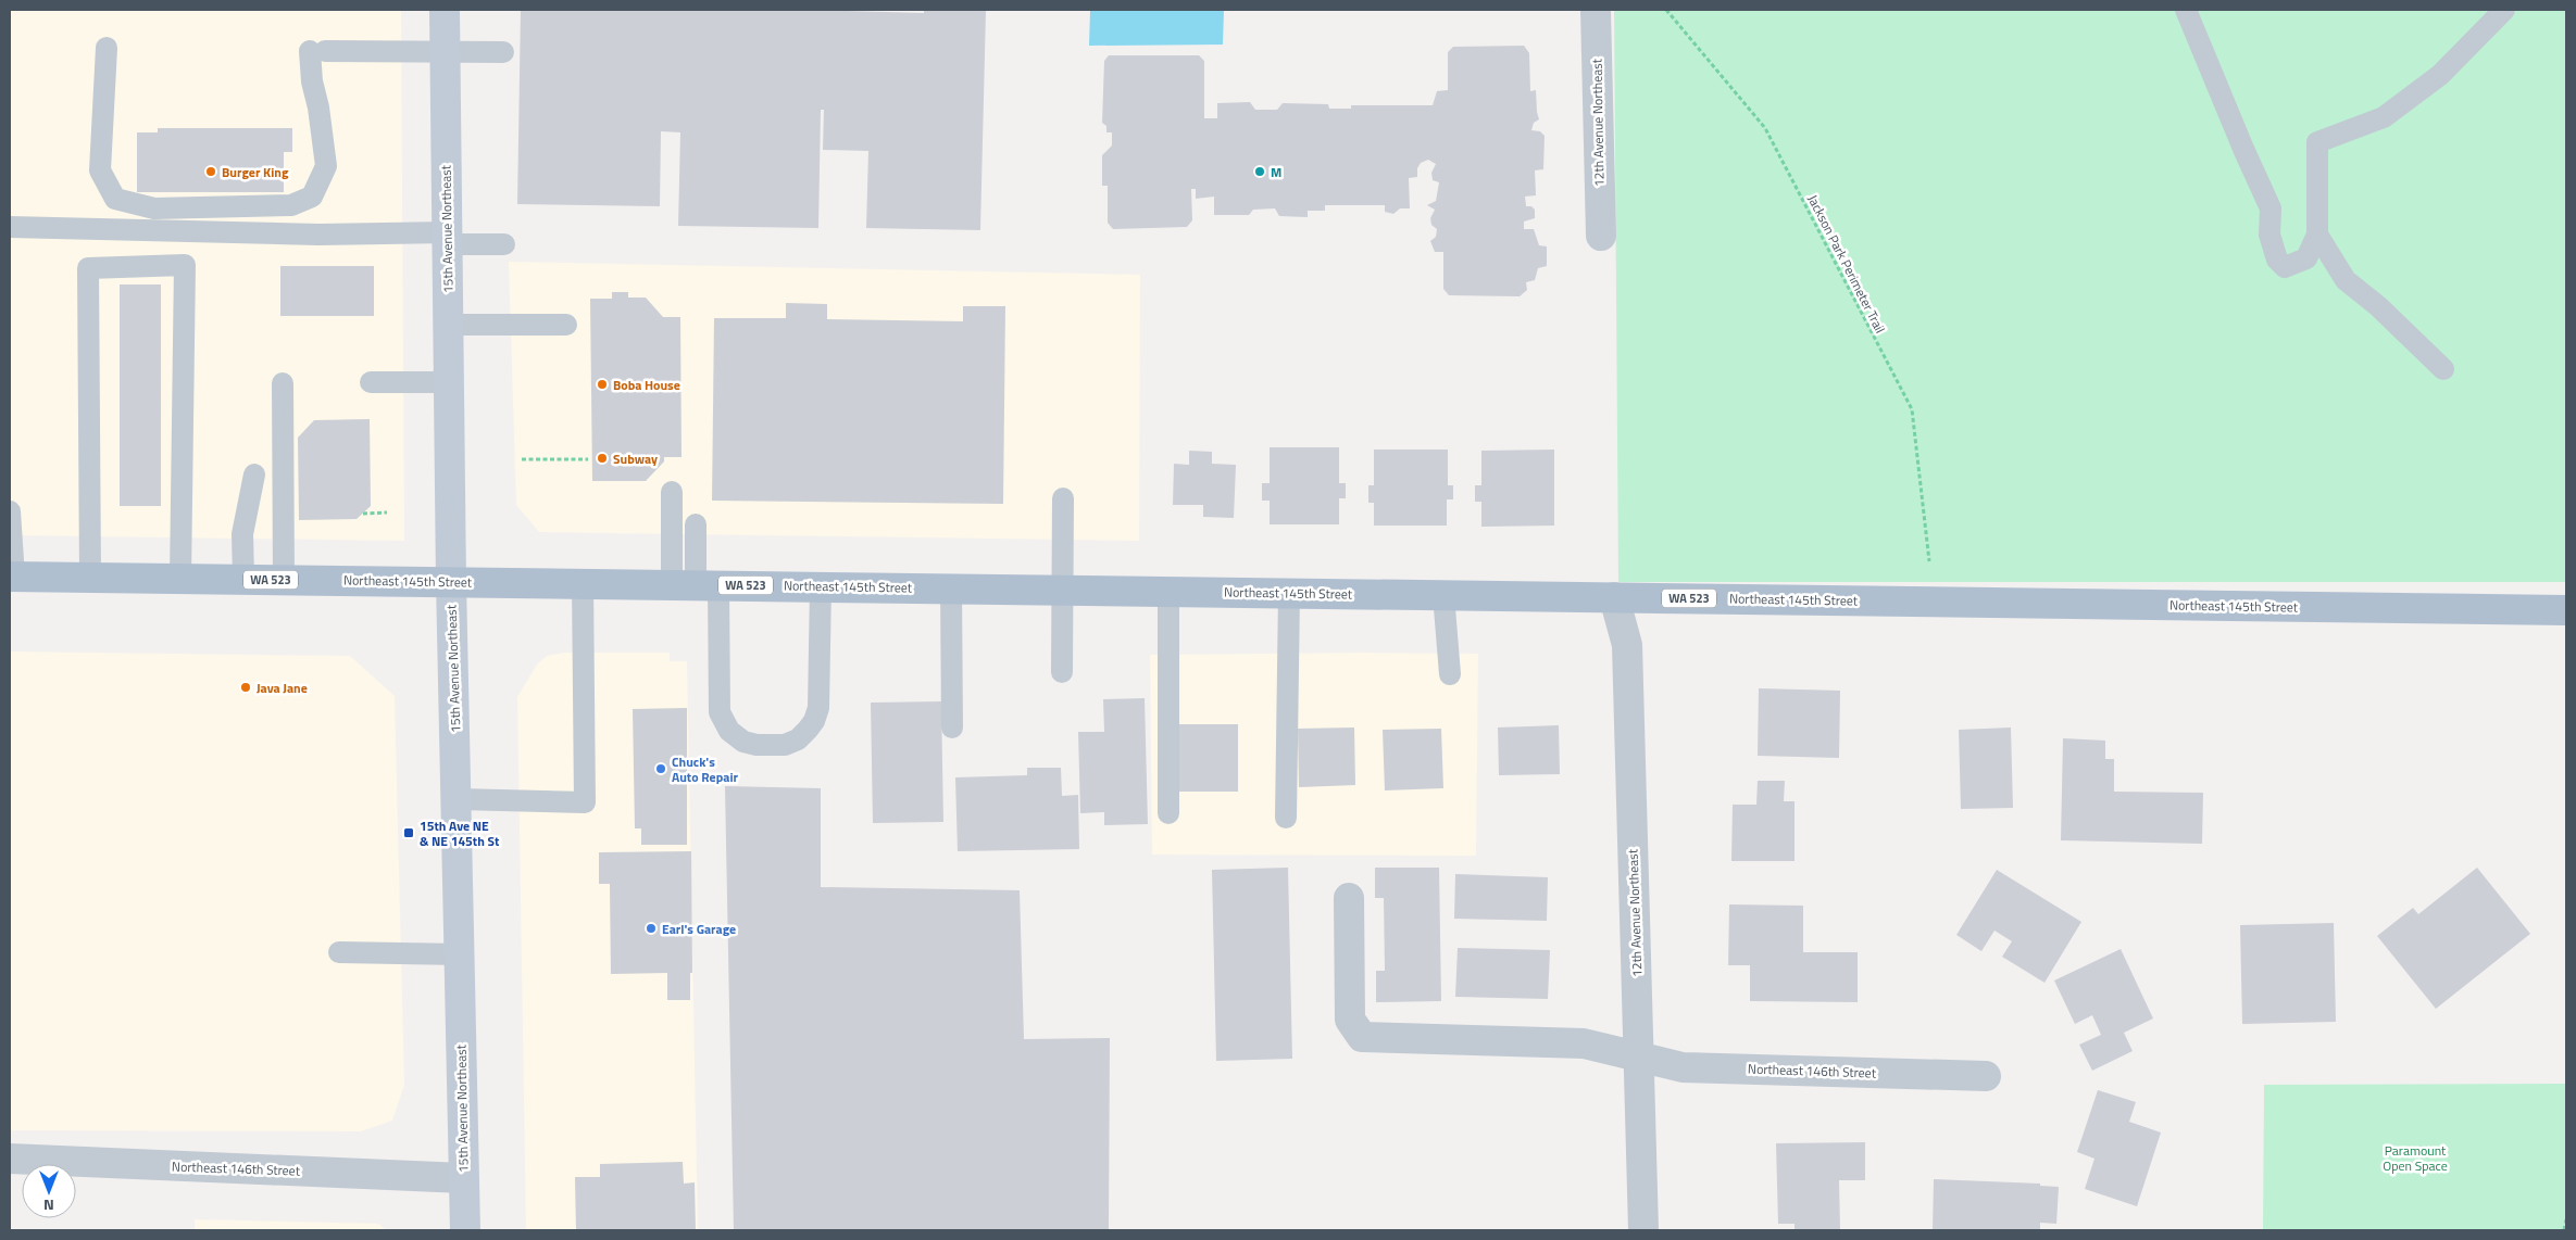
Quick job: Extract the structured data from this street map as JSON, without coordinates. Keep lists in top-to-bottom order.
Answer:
{
  "streets": {
    "main road": ["15th Avenue Northeast", "WA 523", "Northeast 145th Street"],
    "street": ["12th Avenue Northeast", "Northeast 146th Street"],
    "path": ["Jackson Park Perimeter Trail"]
  },
  "crossings": [
    ["12th Avenue Northeast", "Northeast 145th Street"],
    ["12th Avenue Northeast", "Northeast 146th Street"],
    ["15th Avenue Northeast", "Northeast 145th Street"],
    ["15th Avenue Northeast", "Northeast 146th Street"]
  ],
  "parks": ["Paramount Open Space"],
  "places": {
    "other": [
      "Burger King",
      "M",
      "Boba House",
      "Subway",
      "Java Jane",
      "Chuck's Auto Repair",
      "Earl's Garage"
    ],
    "transit": ["15th Ave NE & NE 145th St"]
  },
  "north": "bottom"
}
